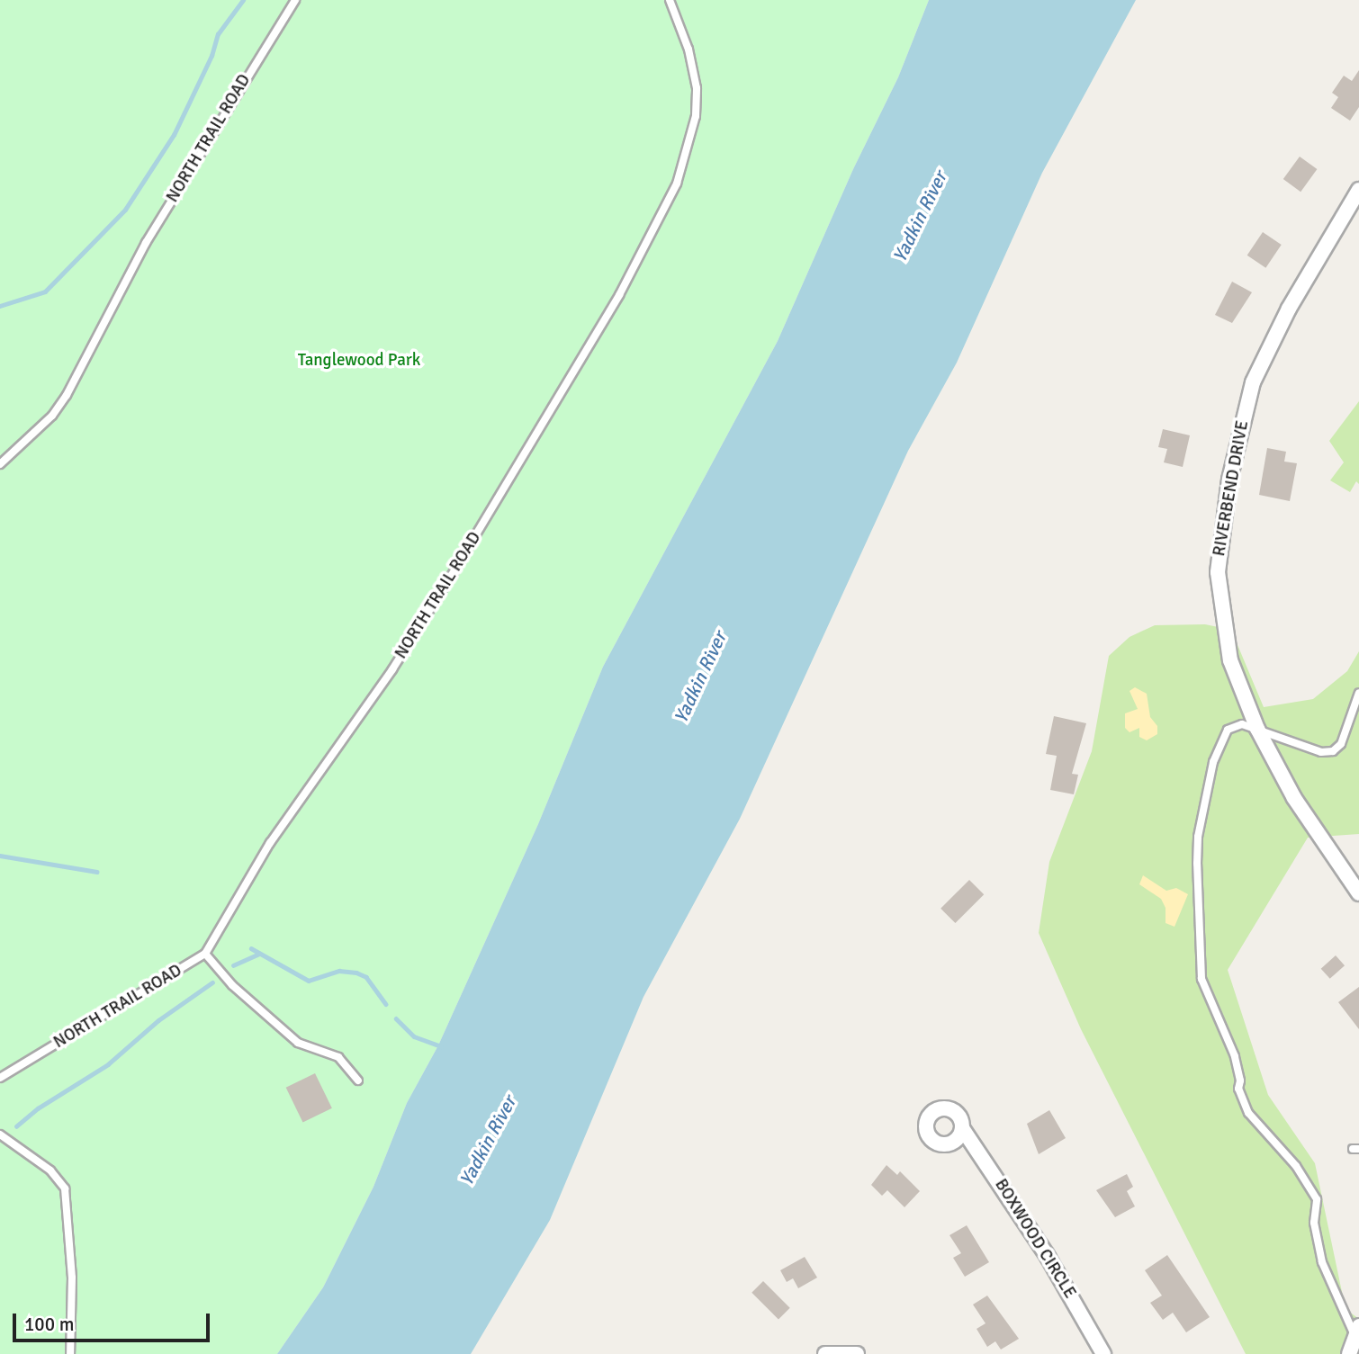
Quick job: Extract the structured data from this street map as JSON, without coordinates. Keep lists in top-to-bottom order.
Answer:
{
  "streets": {
    "street": ["RIVERBEND DRIVE", "BOXWOOD CIRCLE"],
    "lane": ["NORTH TRAIL ROAD"]
  },
  "water": ["Yadkin River"],
  "parks": ["Tanglewood Park"],
  "scale_bar": "100 m"
}
